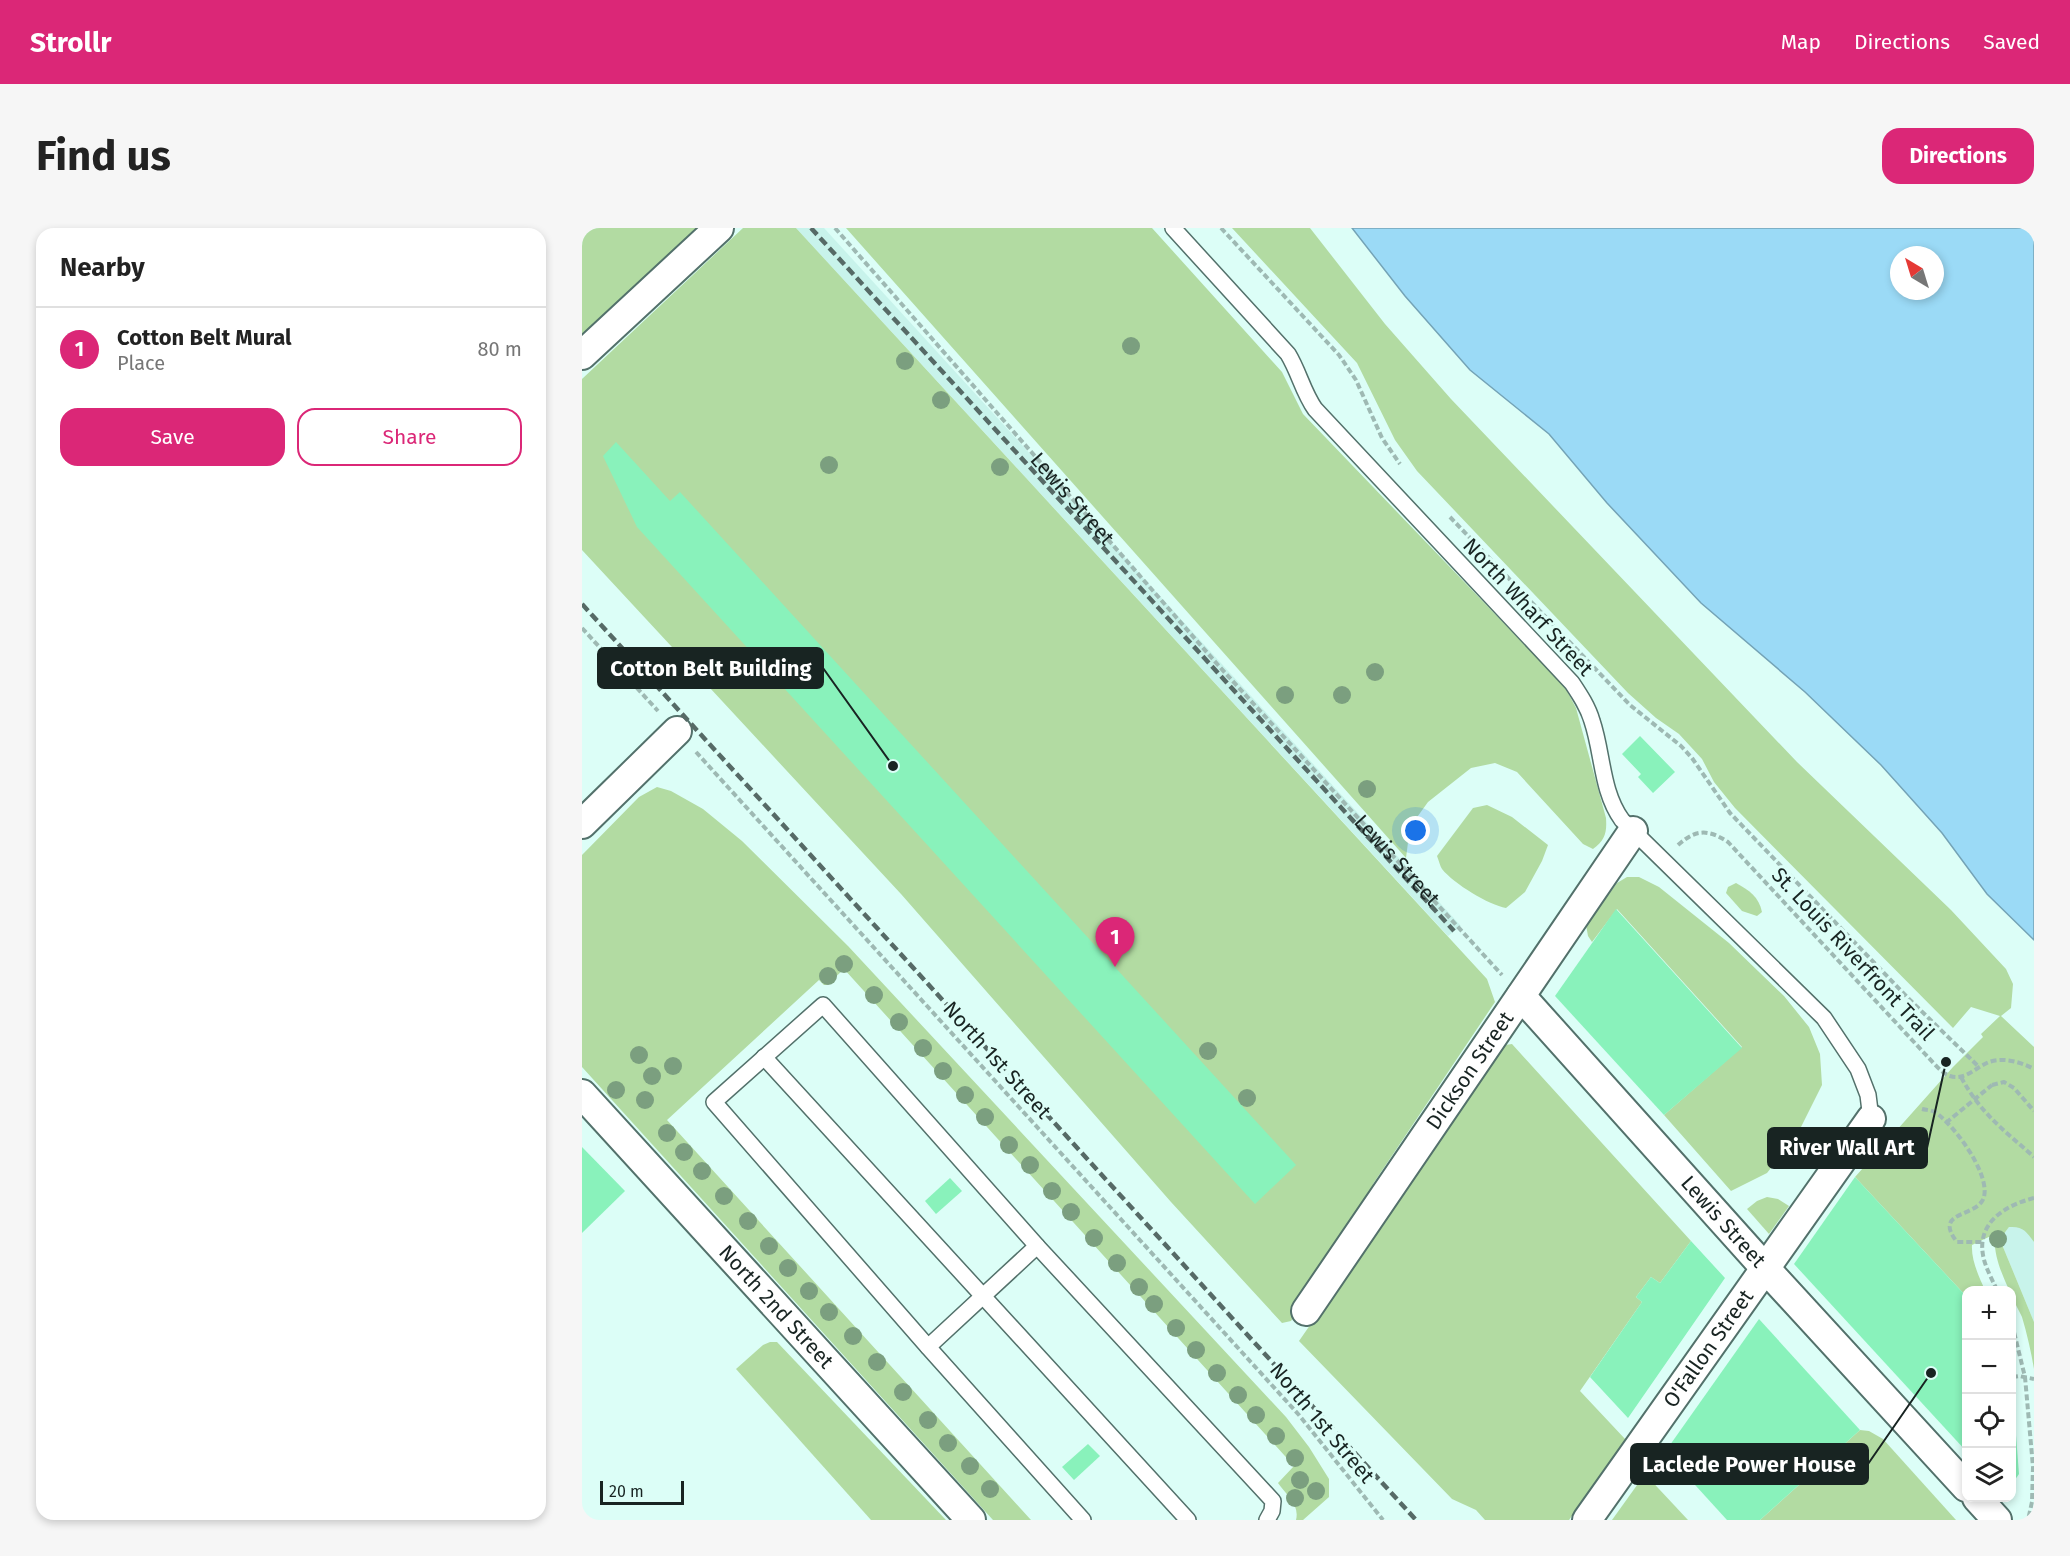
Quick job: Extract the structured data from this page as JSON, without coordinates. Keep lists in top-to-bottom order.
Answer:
{
  "streets": {
    "street": [
      "Lewis Street",
      "Dickson Street",
      "North 2nd Street",
      "O'Fallon Street"
    ],
    "lane": ["North Wharf Street"],
    "path": ["St. Louis Riverfront Trail", "North 1st Street"]
  },
  "crossings": [
    ["Lewis Street", "Dickson Street"],
    ["Lewis Street", "O'Fallon Street"],
    ["North Wharf Street", "St. Louis Riverfront Trail"],
    ["North Wharf Street", "Dickson Street"],
    ["North Wharf Street", "O'Fallon Street"]
  ],
  "places": ["Cotton Belt Building", "River Wall Art", "Laclede Power House"],
  "scale_bar": "20 m",
  "north": "top left",
  "page": {
    "header": "Strollr",
    "nav": ["Map", "Directions", "Saved"],
    "buttons": [
      "Directions",
      ["Save", "Share"]
    ],
    "title": "Find us",
    "heading": "Nearby",
    "list": [
      {
        "mark": "1",
        "name": "Cotton Belt Mural",
        "note": "Place",
        "value": "80 m"
      }
    ],
    "pins": "1",
    "map_buttons": ["+", "−"],
    "scale": "20 m"
  }
}
